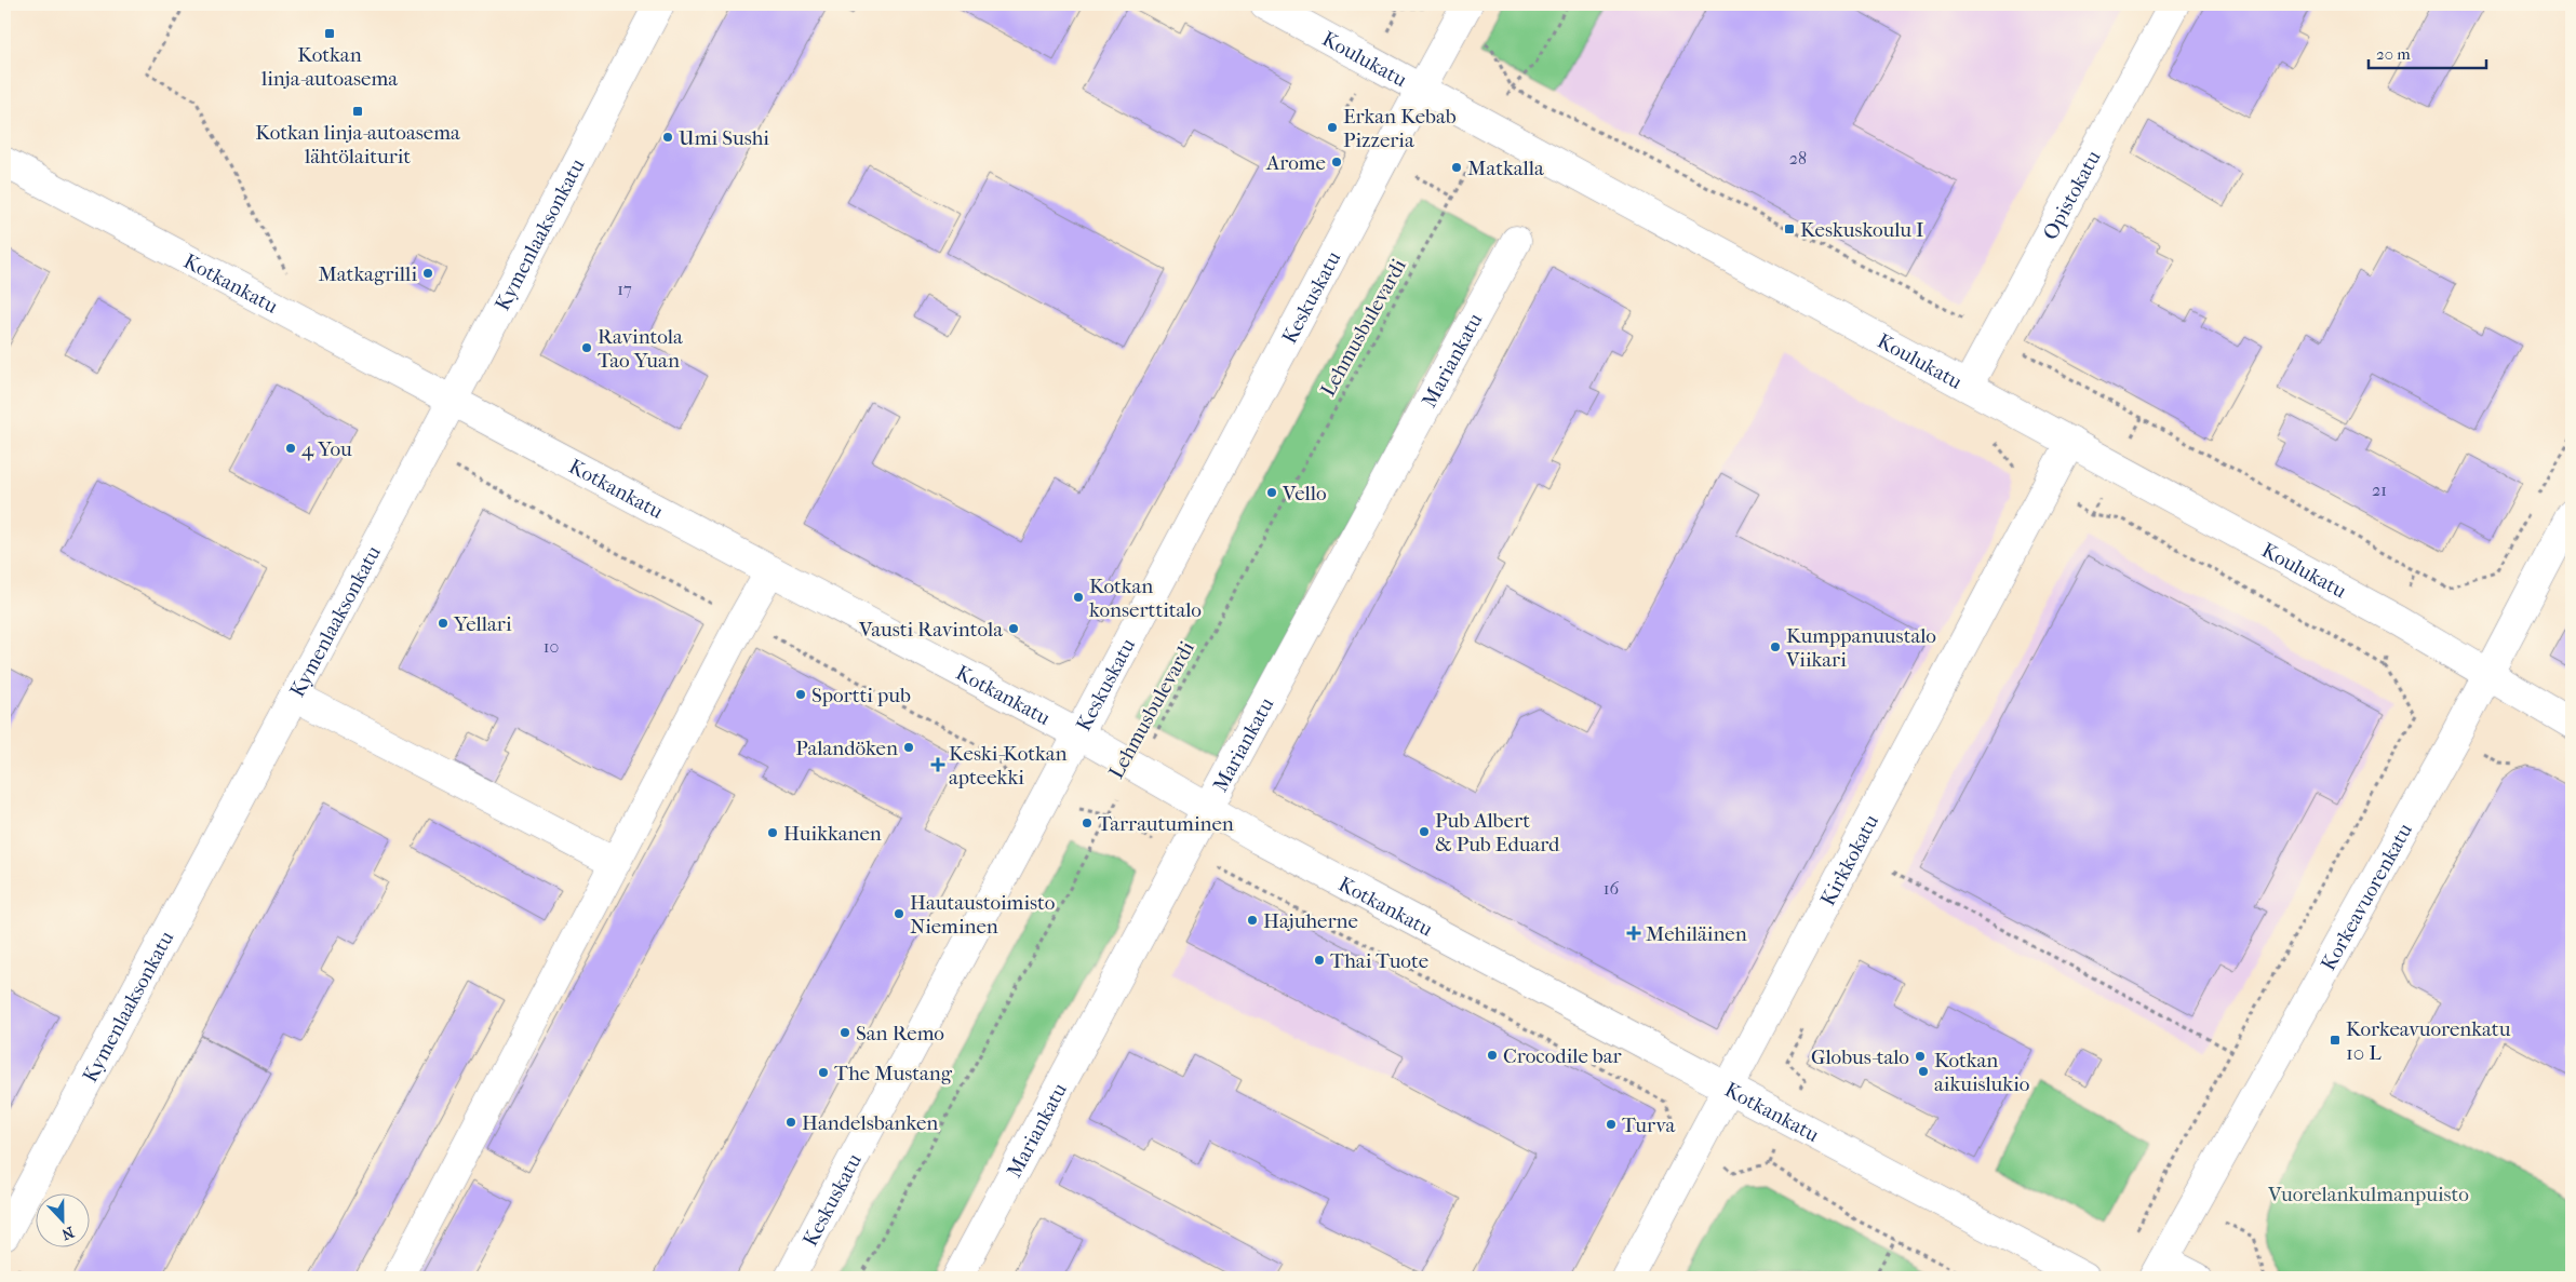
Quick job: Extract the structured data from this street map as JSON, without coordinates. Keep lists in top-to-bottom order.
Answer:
{
  "streets": {
    "street": [
      "Koulukatu",
      "Opistokatu",
      "Kymenlaaksonkatu",
      "Kotkankatu",
      "Keskuskatu",
      "Mariankatu",
      "Kirkkokatu",
      "Korkeavuorenkatu"
    ],
    "path": ["Lehmusbulevardi"]
  },
  "crossings": [
    ["Koulukatu", "Opistokatu"],
    ["Koulukatu", "Keskuskatu"],
    ["Koulukatu", "Kirkkokatu"],
    ["Koulukatu", "Korkeavuorenkatu"],
    ["Kymenlaaksonkatu", "Kotkankatu"],
    ["Kotkankatu", "Keskuskatu"],
    ["Kotkankatu", "Lehmusbulevardi"],
    ["Kotkankatu", "Mariankatu"],
    ["Kotkankatu", "Kirkkokatu"]
  ],
  "parks": ["Vuorelankulmanpuisto"],
  "places": {
    "transit": [
      "Kotkan linja-autoasema",
      "Kotkan linja-autoasema lähtölaiturit",
      "Keskuskoulu I",
      "Korkeavuorenkatu 10 L"
    ],
    "other": [
      "Erkan Kebab Pizzeria",
      "Umi Sushi",
      "Arome",
      "Matkalla",
      "Matkagrilli",
      "Ravintola Tao Yuan",
      "4 You",
      "Vello",
      "Kotkan konserttitalo",
      "Yellari",
      "Vausti Ravintola",
      "Kumppanuustalo Viikari",
      "Sportti pub",
      "Palandöken",
      "Tarrautuminen",
      "Pub Albert & Pub Eduard",
      "Huikkanen",
      "Hautaustoimisto Nieminen",
      "Hajuherne",
      "Thai Tuote",
      "San Remo",
      "Crocodile bar",
      "Globus-talo",
      "Kotkan aikuislukio",
      "The Mustang",
      "Handelsbanken",
      "Turva"
    ],
    "health": ["Keski-Kotkan apteekki", "Mehiläinen"]
  },
  "house_numbers": [
    "28",
    "17",
    "21",
    "10",
    "16"
  ],
  "scale_bar": "20 m",
  "north": "bottom"
}
